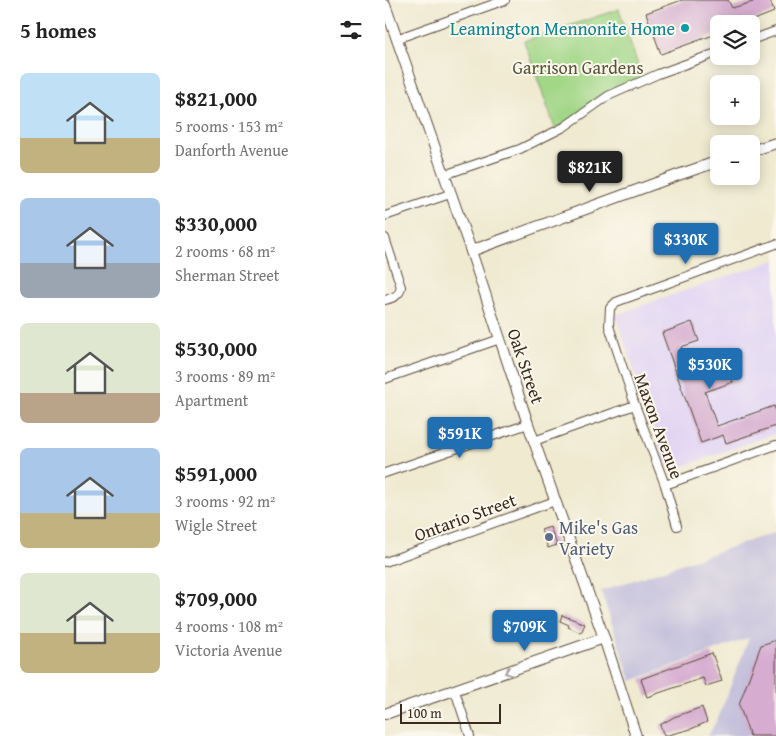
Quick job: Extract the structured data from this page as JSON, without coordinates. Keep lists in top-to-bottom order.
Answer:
{
  "streets": {
    "street": ["Oak Street", "Maxon Avenue", "Ontario Street"]
  },
  "crossings": [
    ["Oak Street", "Ontario Street"]
  ],
  "parks": ["Garrison Gardens"],
  "places": ["Leamington Mennonite Home", "Mike's Gas Variety"],
  "scale_bar": "100 m",
  "page": {
    "heading": "5 homes",
    "map_buttons": ["+", "−"],
    "list": [
      {
        "name": "$821,000",
        "note": "5 rooms · 153 m² · Danforth Avenue"
      },
      {
        "name": "$330,000",
        "note": "2 rooms · 68 m² · Sherman Street"
      },
      {
        "name": "$530,000",
        "note": "3 rooms · 89 m² · Apartment"
      },
      {
        "name": "$591,000",
        "note": "3 rooms · 92 m² · Wigle Street"
      },
      {
        "name": "$709,000",
        "note": "4 rooms · 108 m² · Victoria Avenue"
      }
    ],
    "price": [
      "$821K",
      "$330K",
      "$530K",
      "$591K",
      "$709K"
    ],
    "scale": "100 m"
  }
}
